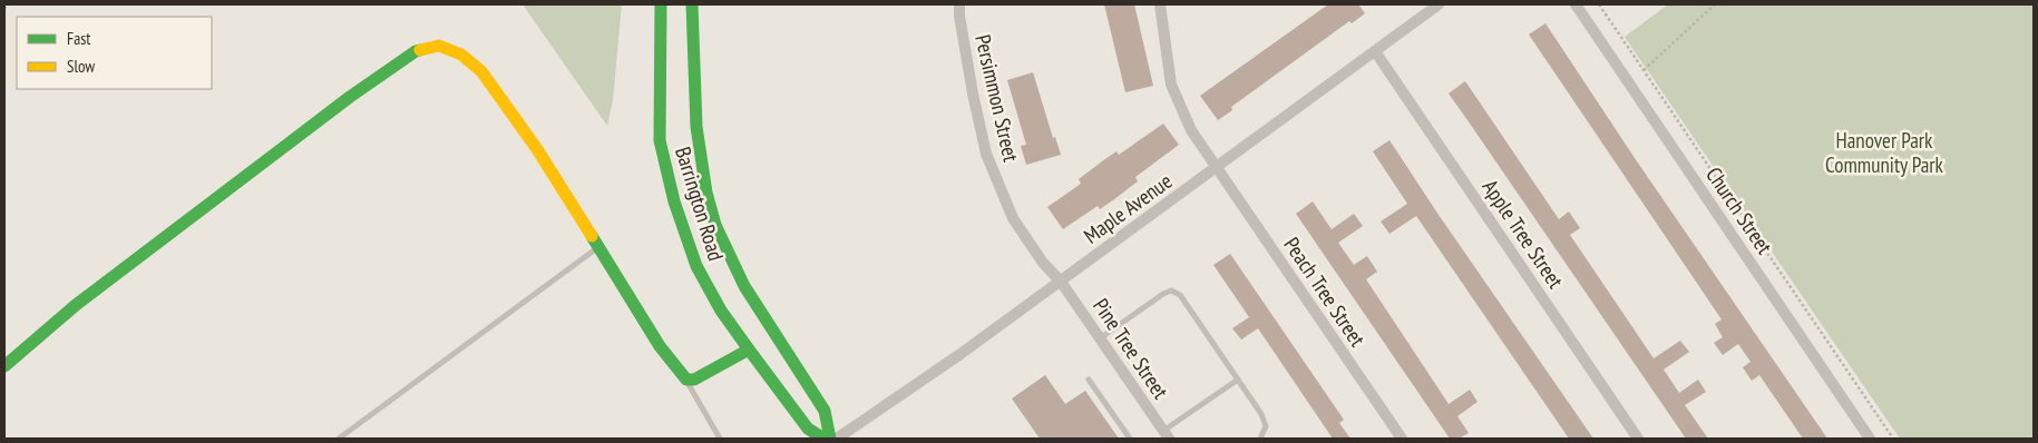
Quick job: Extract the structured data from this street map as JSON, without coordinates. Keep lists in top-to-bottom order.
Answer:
{
  "streets": {
    "street": [
      "Persimmon Street",
      "Barrington Road",
      "Maple Avenue",
      "Church Street",
      "Apple Tree Street",
      "Peach Tree Street",
      "Pine Tree Street"
    ]
  },
  "crossings": [
    ["Persimmon Street", "Maple Avenue"],
    ["Persimmon Street", "Pine Tree Street"],
    ["Maple Avenue", "Apple Tree Street"],
    ["Maple Avenue", "Peach Tree Street"],
    ["Maple Avenue", "Pine Tree Street"]
  ],
  "parks": ["Hanover Park Community Park"],
  "legend": ["Fast", "Slow"]
}
